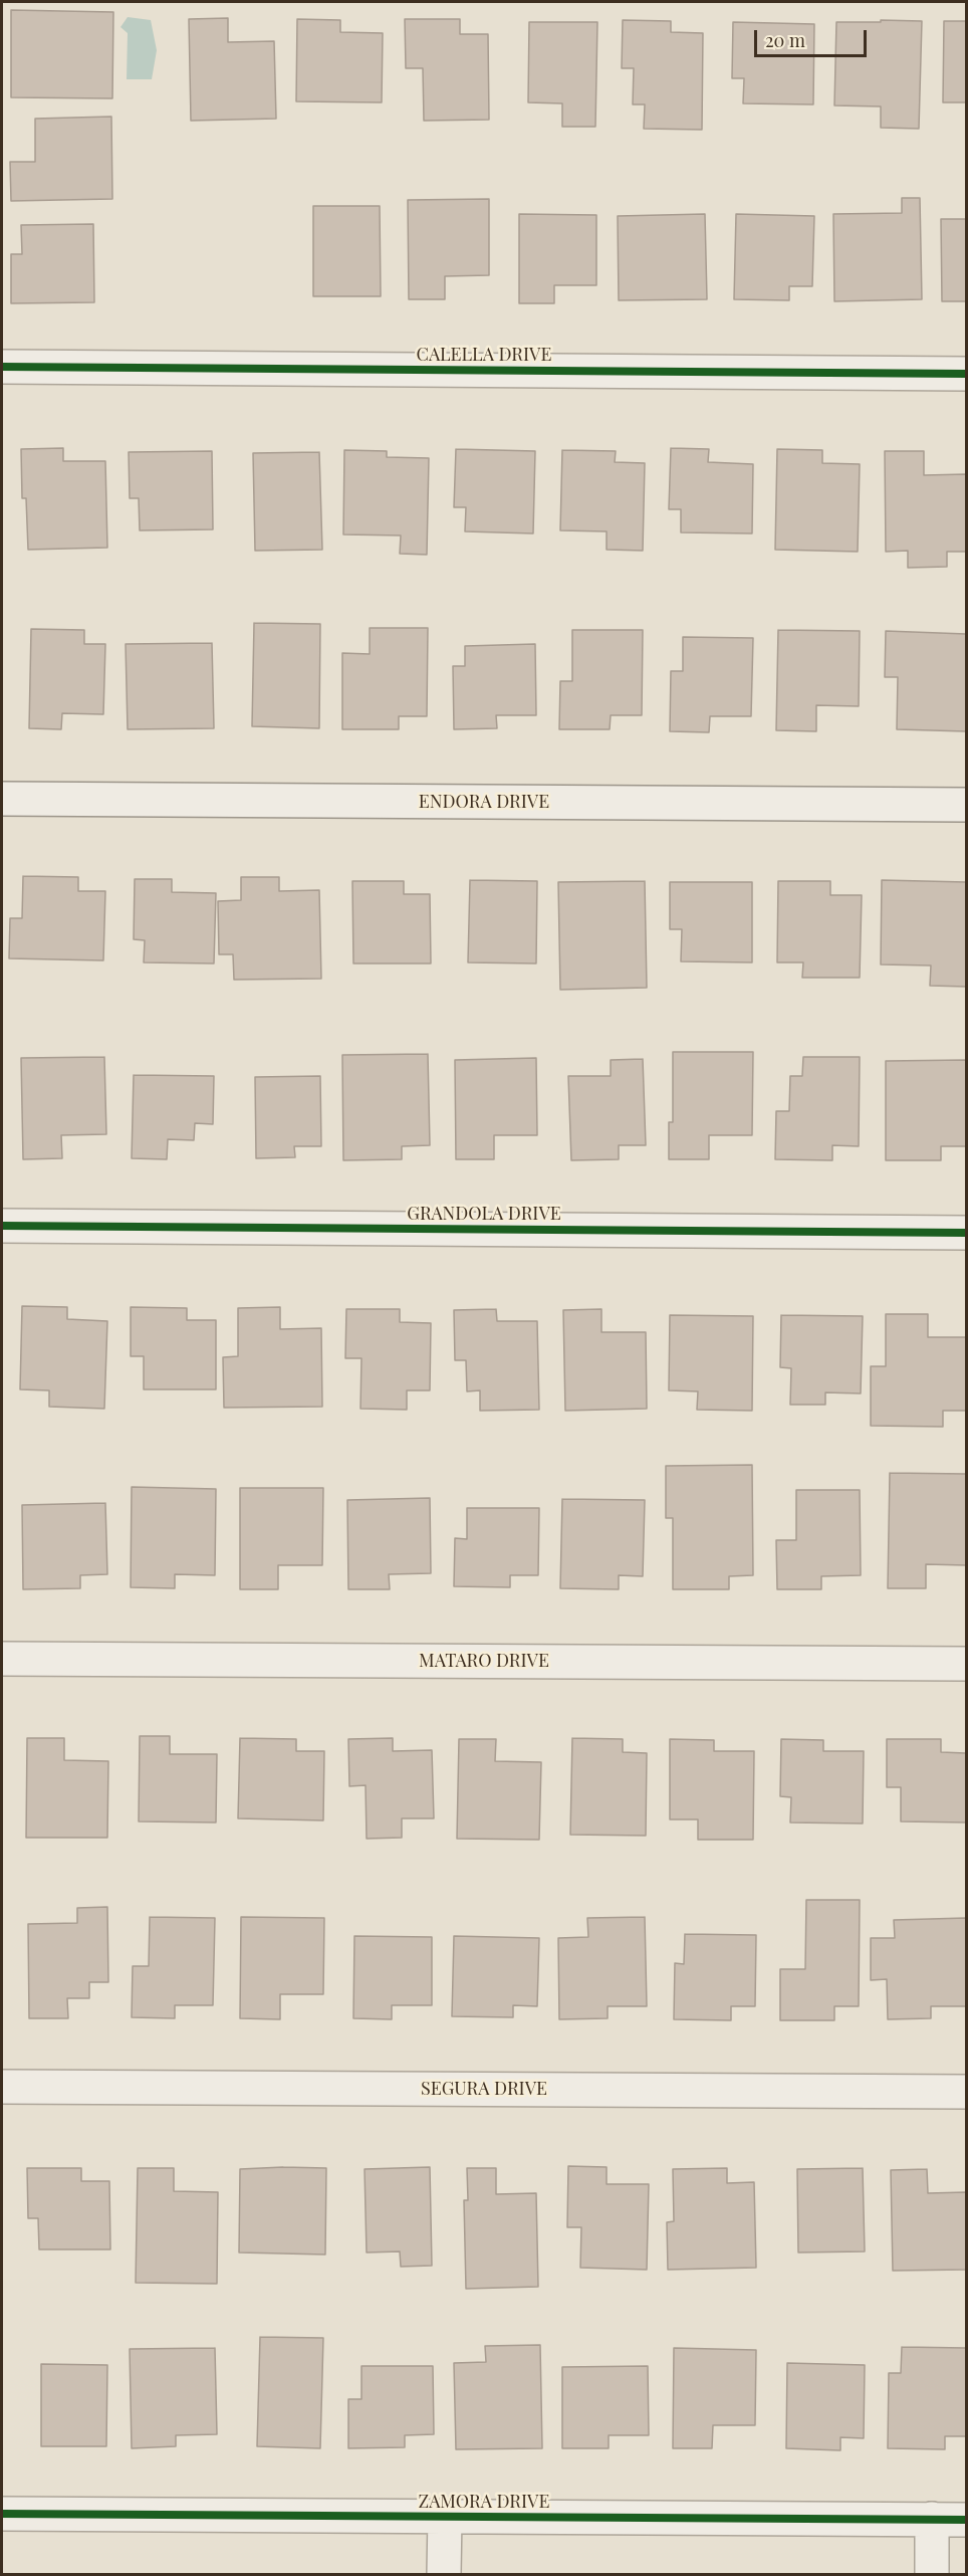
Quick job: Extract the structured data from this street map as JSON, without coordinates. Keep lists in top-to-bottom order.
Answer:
{
  "streets": {
    "street": [
      "CALELLA DRIVE",
      "ENDORA DRIVE",
      "GRANDOLA DRIVE",
      "MATARO DRIVE",
      "SEGURA DRIVE",
      "ZAMORA DRIVE"
    ]
  },
  "scale_bar": "20 m"
}
